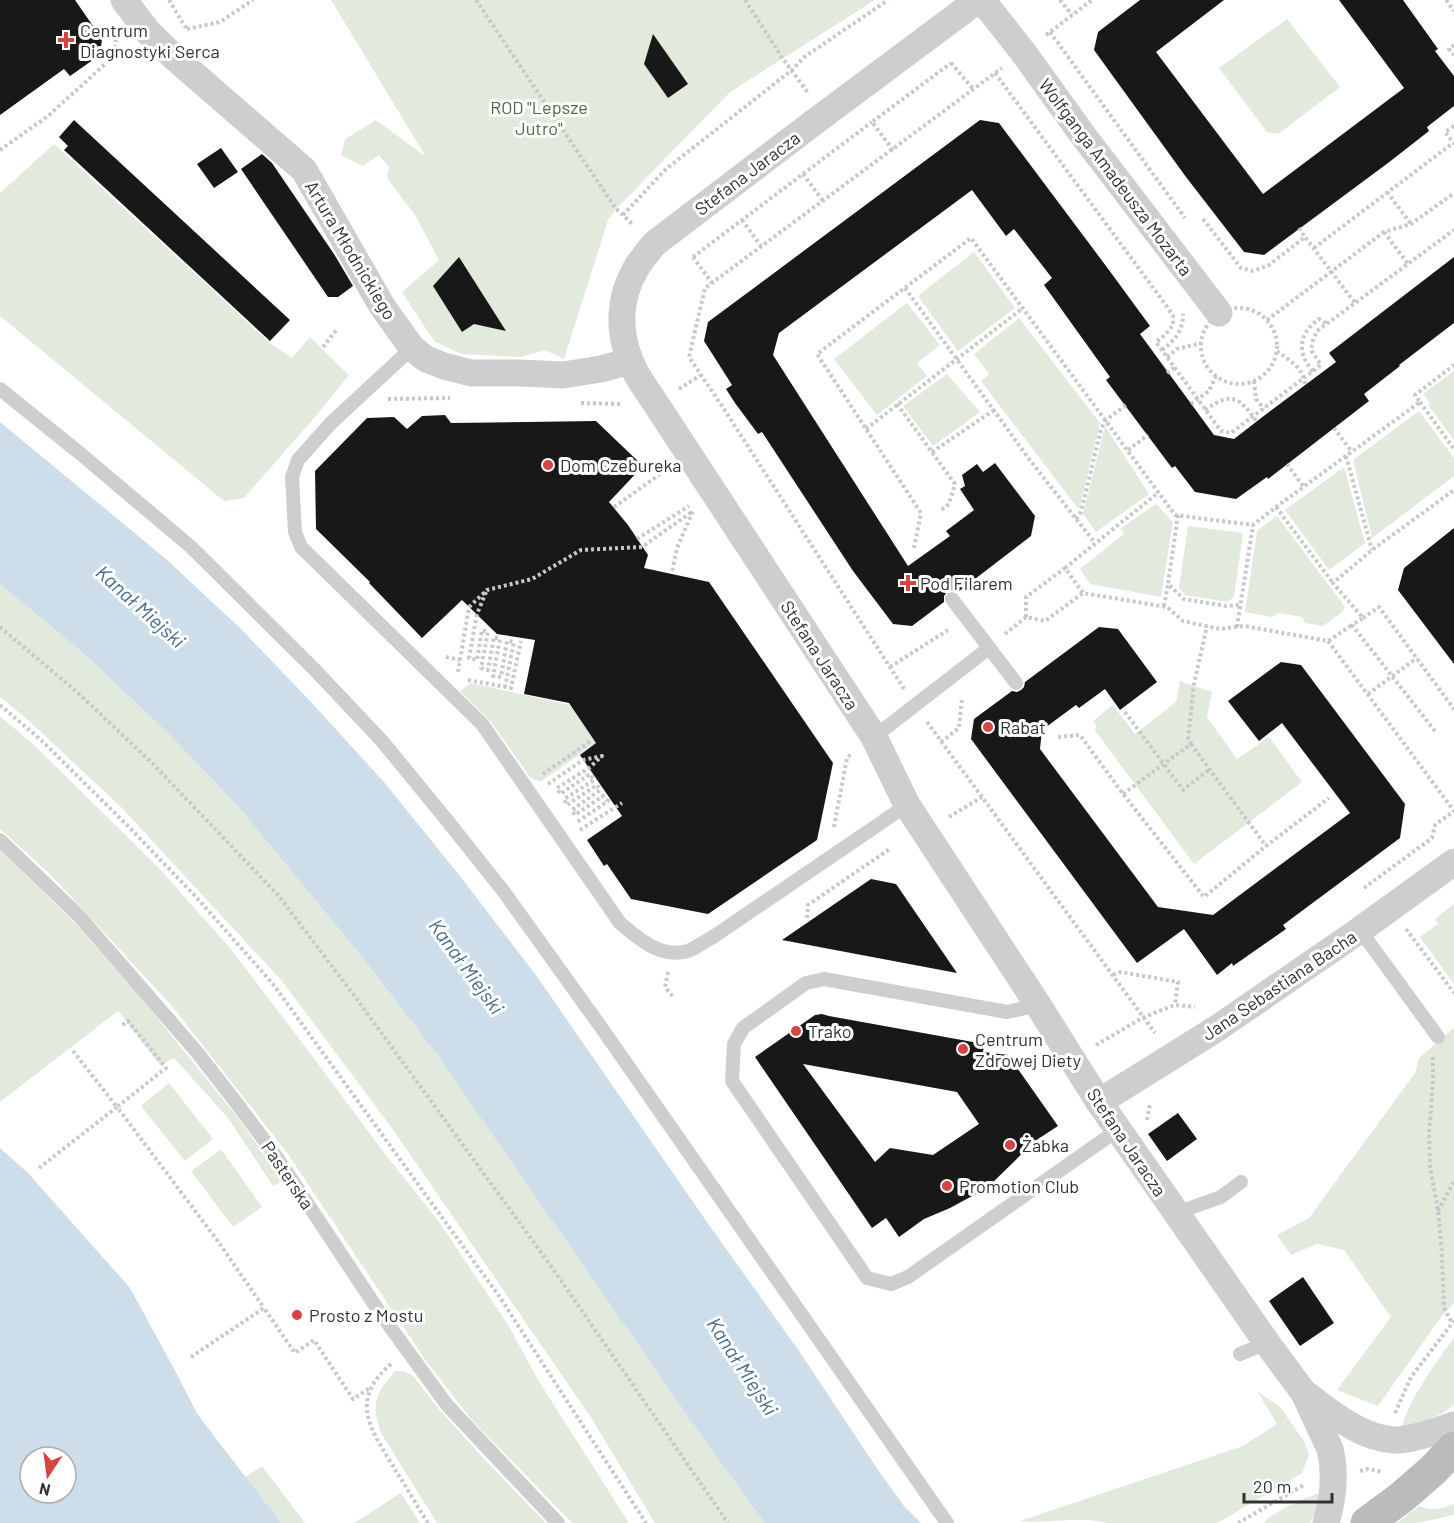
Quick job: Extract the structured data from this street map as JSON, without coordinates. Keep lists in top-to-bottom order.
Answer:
{
  "streets": {
    "street": [
      "Stefana Jaracza",
      "Wolfganga Amadeusza Mozarta",
      "Artura Młodnickiego",
      "Jana Sebastiana Bacha"
    ],
    "lane": ["Pasterska"]
  },
  "crossings": [
    ["Stefana Jaracza", "Wolfganga Amadeusza Mozarta"],
    ["Stefana Jaracza", "Artura Młodnickiego"],
    ["Stefana Jaracza", "Jana Sebastiana Bacha"]
  ],
  "water": ["Kanał Miejski"],
  "parks": ["ROD \"Lepsze Jutro\""],
  "places": {
    "health": ["Centrum Diagnostyki Serca", "Pod Filarem"],
    "other": [
      "Dom Czebureka",
      "Rabat",
      "Trako",
      "Centrum Zdrowej Diety",
      "Żabka",
      "Promotion Club",
      "Prosto z Mostu"
    ]
  },
  "scale_bar": "20 m",
  "north": "bottom"
}
